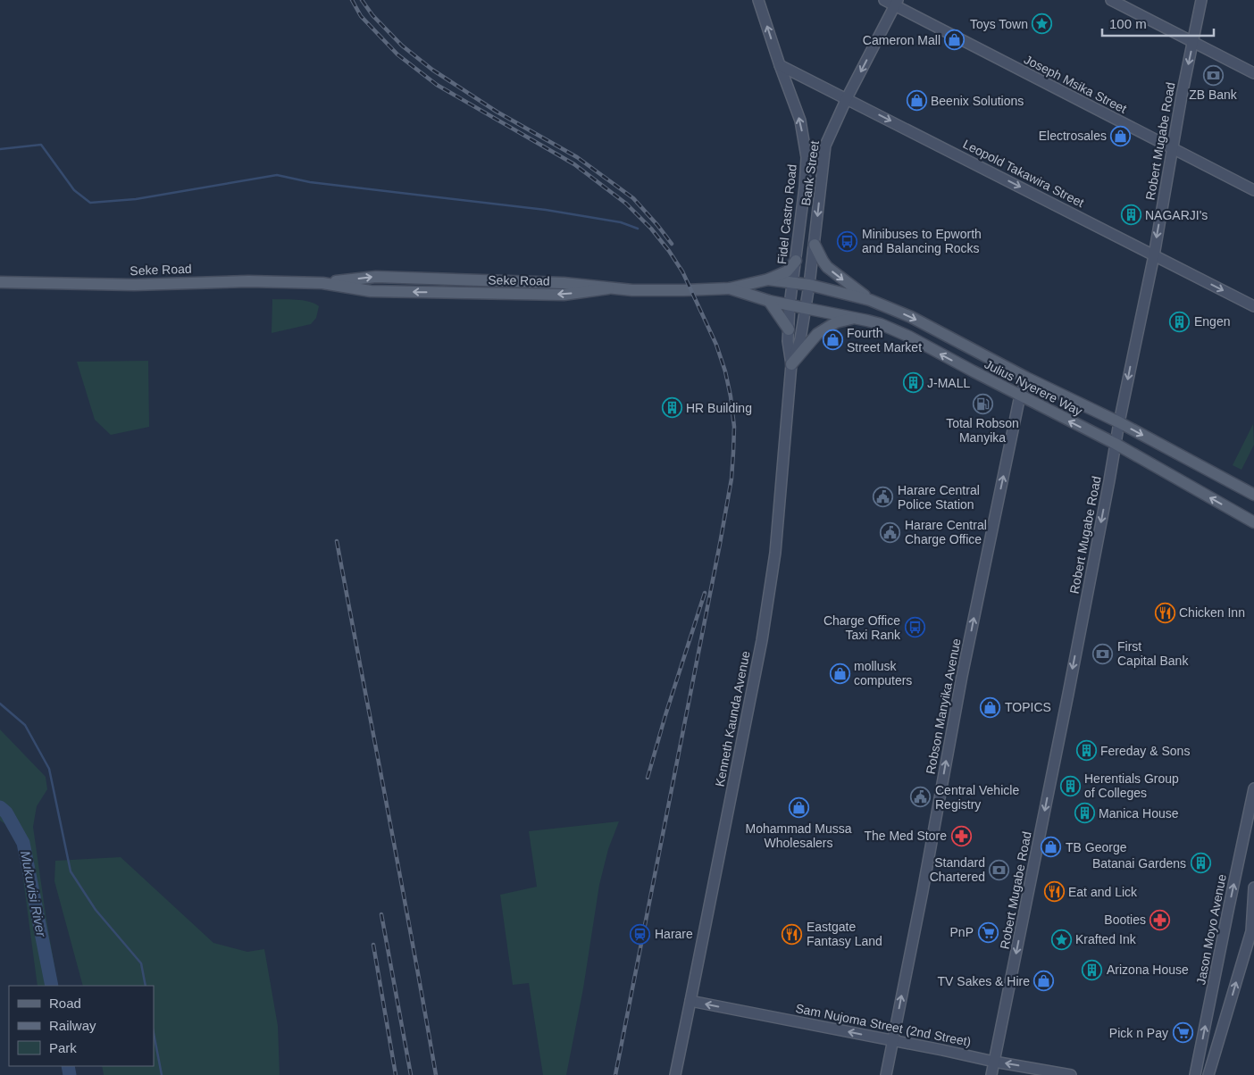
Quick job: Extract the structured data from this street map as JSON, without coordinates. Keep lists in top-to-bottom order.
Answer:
{
  "streets": {
    "main road": [
      "Joseph Msika Street",
      "Robert Mugabe Road",
      "Bank Street",
      "Leopold Takawira Street",
      "Fidel Castro Road",
      "Seke Road",
      "Julius Nyerere Way",
      "Robson Manyika Avenue",
      "Kenneth Kaunda Avenue",
      "Jason Moyo Avenue",
      "Sam Nujoma Street (2nd Street)"
    ]
  },
  "crossings": [
    ["Joseph Msika Street", "Robert Mugabe Road"],
    ["Joseph Msika Street", "Bank Street"],
    ["Robert Mugabe Road", "Leopold Takawira Street"],
    ["Robert Mugabe Road", "Julius Nyerere Way"],
    ["Robert Mugabe Road", "Sam Nujoma Street (2nd Street)"],
    ["Bank Street", "Leopold Takawira Street"],
    ["Bank Street", "Fidel Castro Road"],
    ["Bank Street", "Julius Nyerere Way"],
    ["Bank Street", "Kenneth Kaunda Avenue"],
    ["Leopold Takawira Street", "Fidel Castro Road"],
    ["Fidel Castro Road", "Julius Nyerere Way"],
    ["Fidel Castro Road", "Kenneth Kaunda Avenue"],
    ["Seke Road", "Julius Nyerere Way"],
    ["Julius Nyerere Way", "Robson Manyika Avenue"],
    ["Robson Manyika Avenue", "Sam Nujoma Street (2nd Street)"],
    ["Kenneth Kaunda Avenue", "Sam Nujoma Street (2nd Street)"]
  ],
  "one_way": [
    "Robert Mugabe Road",
    "Bank Street",
    "Leopold Takawira Street",
    "Fidel Castro Road",
    "Robson Manyika Avenue",
    "Sam Nujoma Street (2nd Street)"
  ],
  "water": ["Mukuvisi River"],
  "places": {
    "place": ["Toys Town", "Krafted Ink"],
    "shop": [
      "Cameron Mall",
      "Beenix Solutions",
      "Electrosales",
      "Fourth Street Market",
      "mollusk computers",
      "TOPICS",
      "Mohammad Mussa Wholesalers",
      "TB George",
      "TV Sakes & Hire"
    ],
    "bank": ["ZB Bank", "First Capital Bank", "Standard Chartered"],
    "building": [
      "NAGARJI's",
      "Engen",
      "J-MALL",
      "HR Building",
      "Fereday & Sons",
      "Herentials Group of Colleges",
      "Manica House",
      "Batanai Gardens",
      "Arizona House"
    ],
    "bus stop": ["Minibuses to Epworth and Balancing Rocks", "Charge Office Taxi Rank"],
    "fuel station": ["Total Robson Manyika"],
    "public building": ["Harare Central Police Station", "Harare Central Charge Office", "Central Vehicle Registry"],
    "restaurant": ["Chicken Inn", "Eat and Lick", "Eastgate Fantasy Land"],
    "pharmacy": ["The Med Store", "Booties"],
    "supermarket": ["PnP", "Pick n Pay"],
    "station": ["Harare"]
  },
  "legend": ["Road", "Railway", "Park"],
  "scale_bar": "100 m"
}
